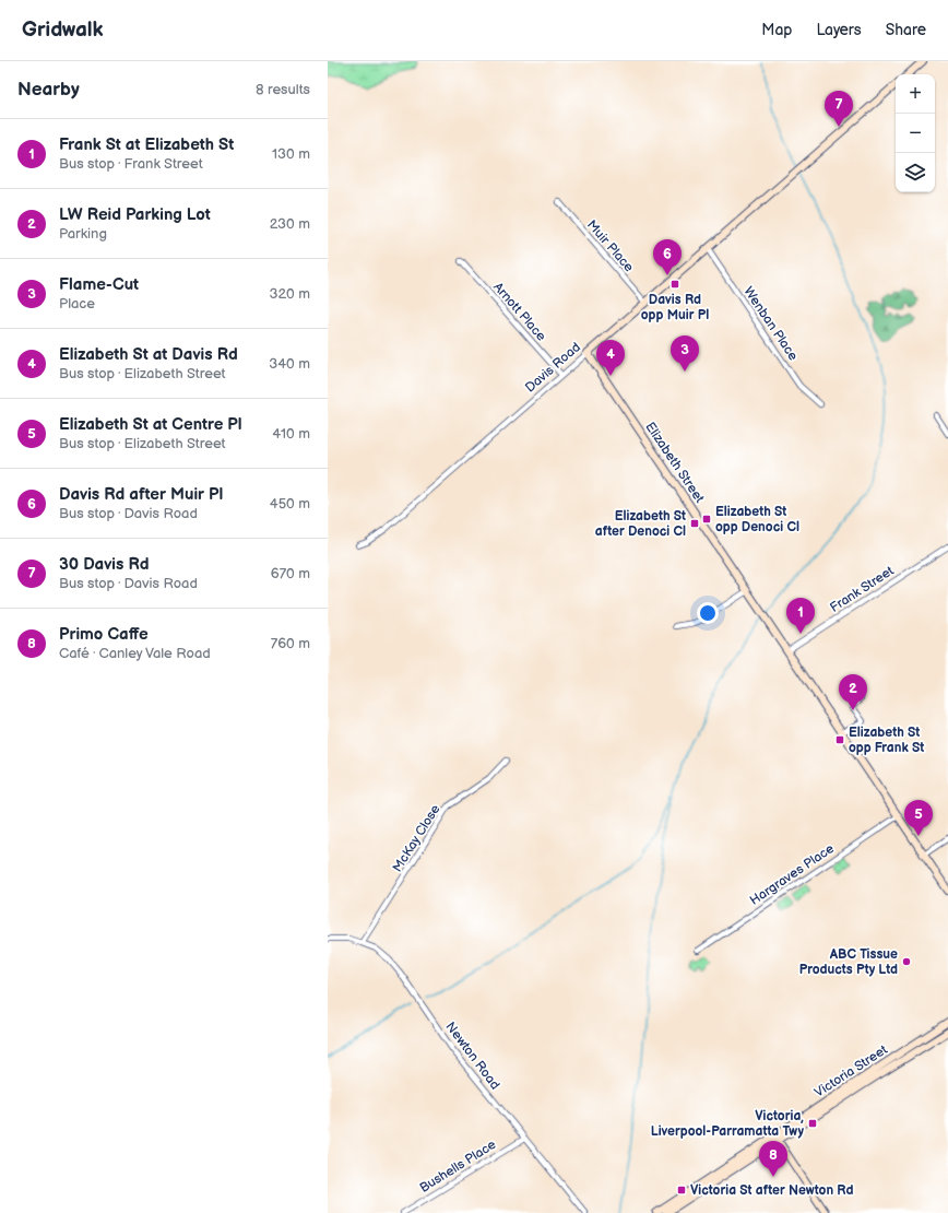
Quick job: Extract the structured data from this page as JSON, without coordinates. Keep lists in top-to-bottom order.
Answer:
{
  "streets": {
    "street": [
      "Muir Place",
      "Arnott Place",
      "Wenban Place",
      "Davis Road",
      "Elizabeth Street",
      "Frank Street",
      "McKay Close",
      "Hargraves Place",
      "Newton Road",
      "Victoria Street",
      "Bushells Place"
    ]
  },
  "crossings": [
    ["Muir Place", "Davis Road"],
    ["Arnott Place", "Davis Road"],
    ["Wenban Place", "Davis Road"],
    ["Davis Road", "Elizabeth Street"],
    ["Elizabeth Street", "Frank Street"],
    ["Elizabeth Street", "Hargraves Place"],
    ["McKay Close", "Newton Road"],
    ["Newton Road", "Bushells Place"]
  ],
  "places": {
    "transit": [
      "Davis Rd opp Muir Pl",
      "Elizabeth St opp Denoci Cl",
      "Elizabeth St after Denoci Cl",
      "Elizabeth St opp Frank St",
      "Victoria, Liverpool-Parramatta Twy",
      "Victoria St after Newton Rd"
    ],
    "other": ["ABC Tissue Products Pty Ltd"]
  },
  "page": {
    "header": "Gridwalk",
    "nav": ["Map", "Layers", "Share"],
    "heading": ["Nearby", "8 results"],
    "map_buttons": ["+", "−"],
    "pins": [
      "7",
      "6",
      "3",
      "4",
      "1",
      "2",
      "5",
      "8"
    ],
    "list": [
      {
        "mark": "1",
        "name": "Frank St at Elizabeth St",
        "note": "Bus stop · Frank Street",
        "value": "130 m"
      },
      {
        "mark": "2",
        "name": "LW Reid Parking Lot",
        "note": "Parking",
        "value": "230 m"
      },
      {
        "mark": "3",
        "name": "Flame-Cut",
        "note": "Place",
        "value": "320 m"
      },
      {
        "mark": "4",
        "name": "Elizabeth St at Davis Rd",
        "note": "Bus stop · Elizabeth Street",
        "value": "340 m"
      },
      {
        "mark": "5",
        "name": "Elizabeth St at Centre Pl",
        "note": "Bus stop · Elizabeth Street",
        "value": "410 m"
      },
      {
        "mark": "6",
        "name": "Davis Rd after Muir Pl",
        "note": "Bus stop · Davis Road",
        "value": "450 m"
      },
      {
        "mark": "7",
        "name": "30 Davis Rd",
        "note": "Bus stop · Davis Road",
        "value": "670 m"
      },
      {
        "mark": "8",
        "name": "Primo Caffe",
        "note": "Café · Canley Vale Road",
        "value": "760 m"
      }
    ]
  }
}
